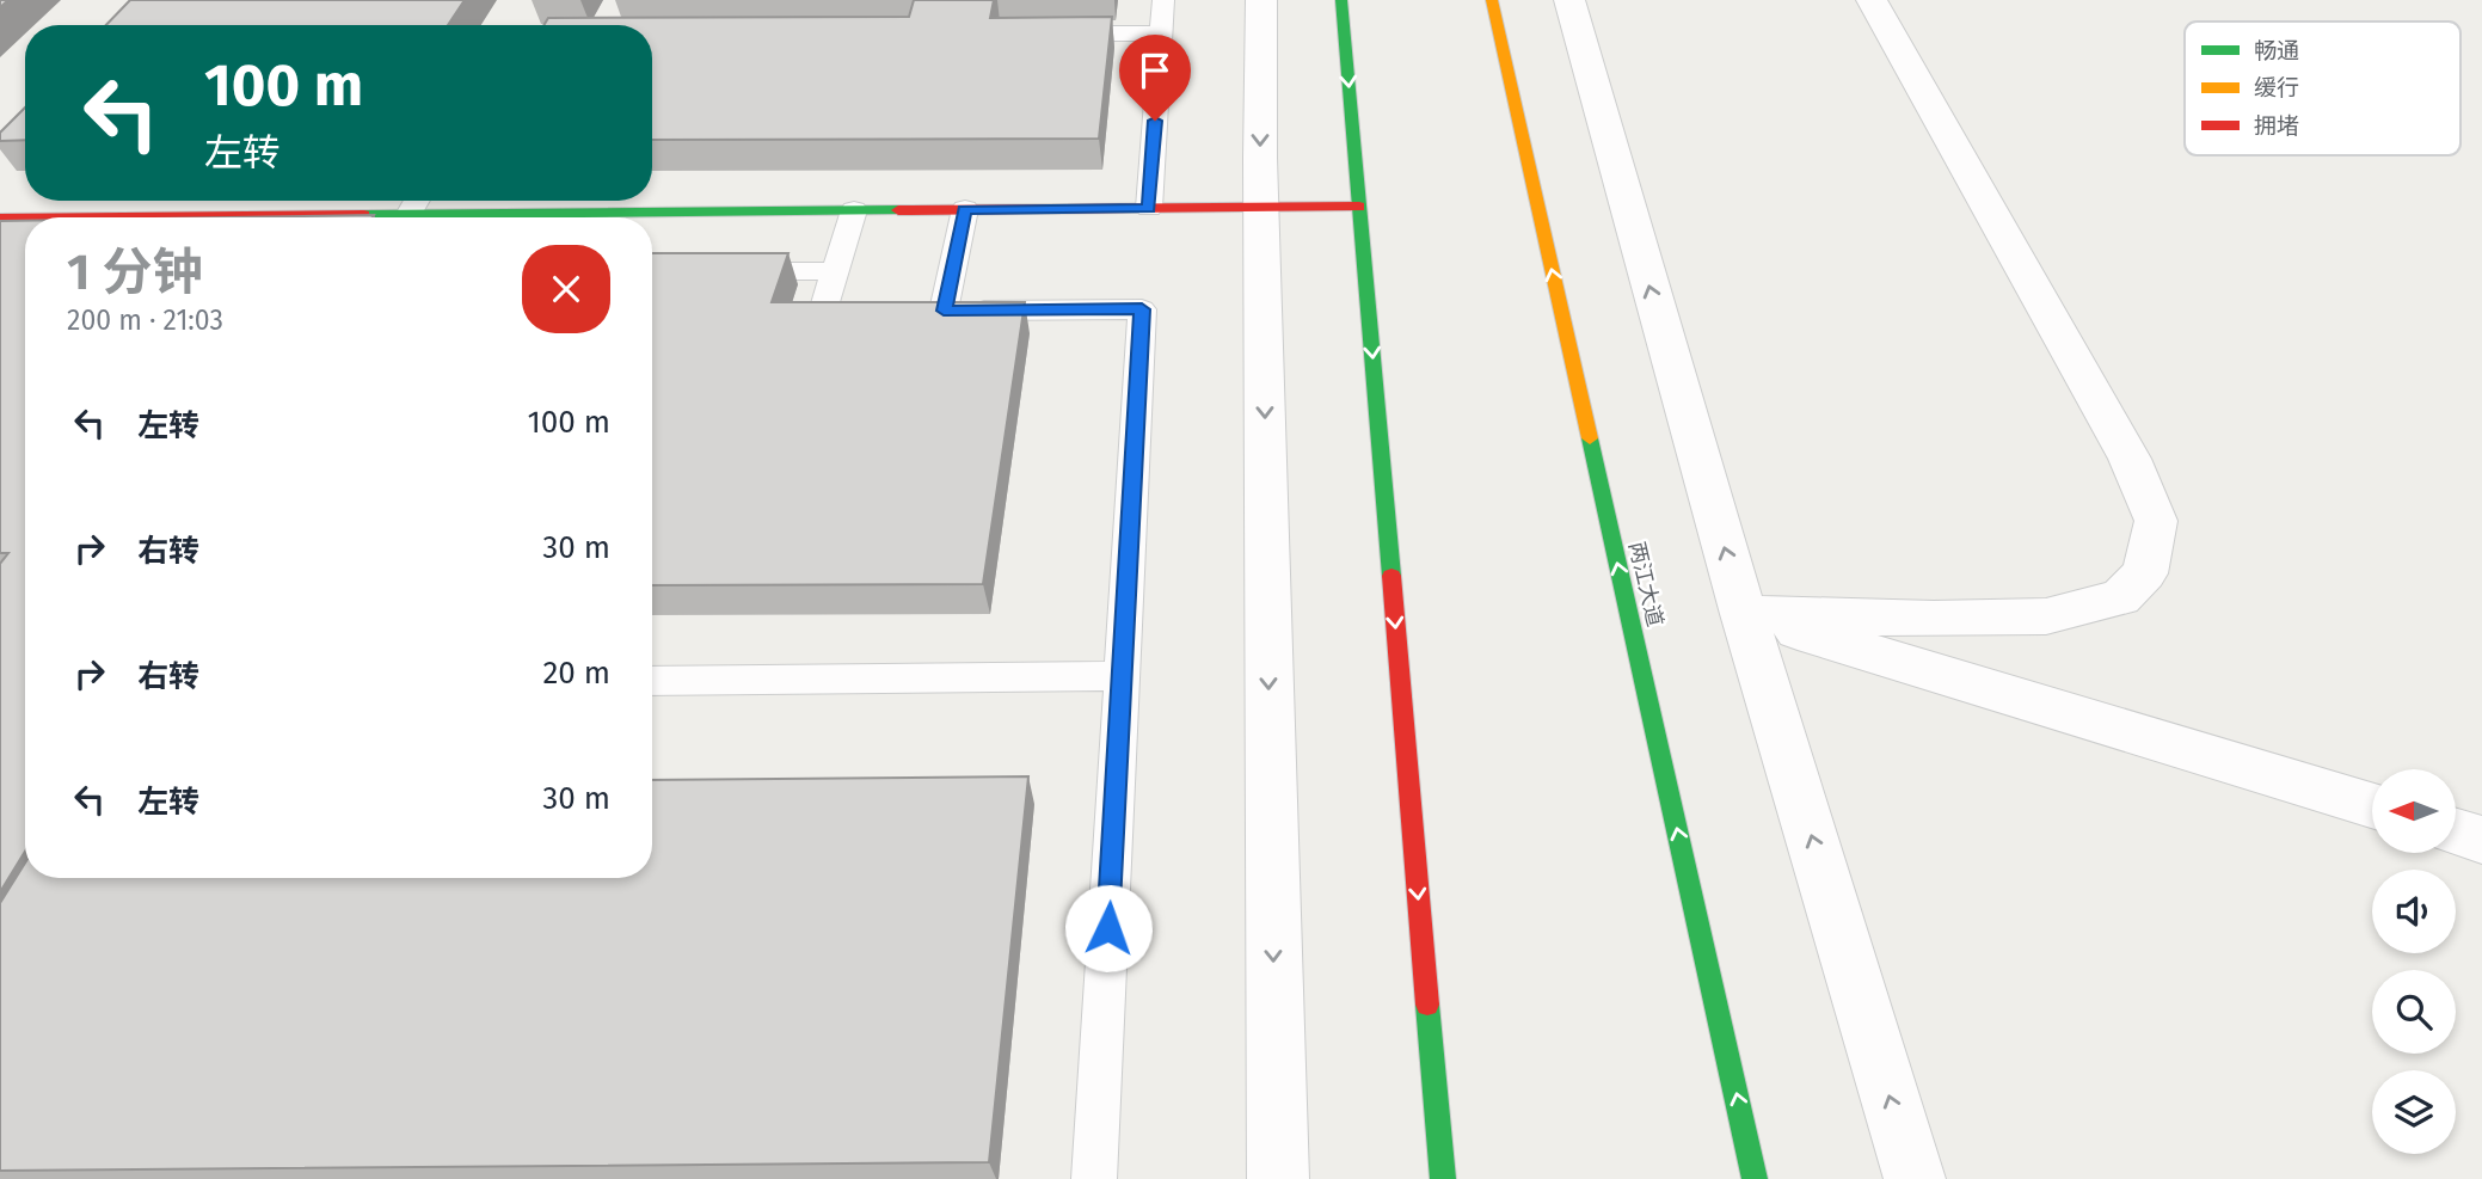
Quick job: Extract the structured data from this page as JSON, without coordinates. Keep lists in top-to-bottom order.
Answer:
{
  "streets": {
    "main road": ["两江大道"]
  },
  "one_way": ["两江大道"],
  "legend": ["畅通", "缓行", "拥堵"],
  "north": "left",
  "page": {
    "turn": ["100 m", "左转"],
    "heading": ["1 分钟", "200 m · 21:03"],
    "list": [
      {
        "name": "左转",
        "value": "100 m"
      },
      {
        "name": "右转",
        "value": "30 m"
      },
      {
        "name": "右转",
        "value": "20 m"
      },
      {
        "name": "左转",
        "value": "30 m"
      }
    ]
  }
}
